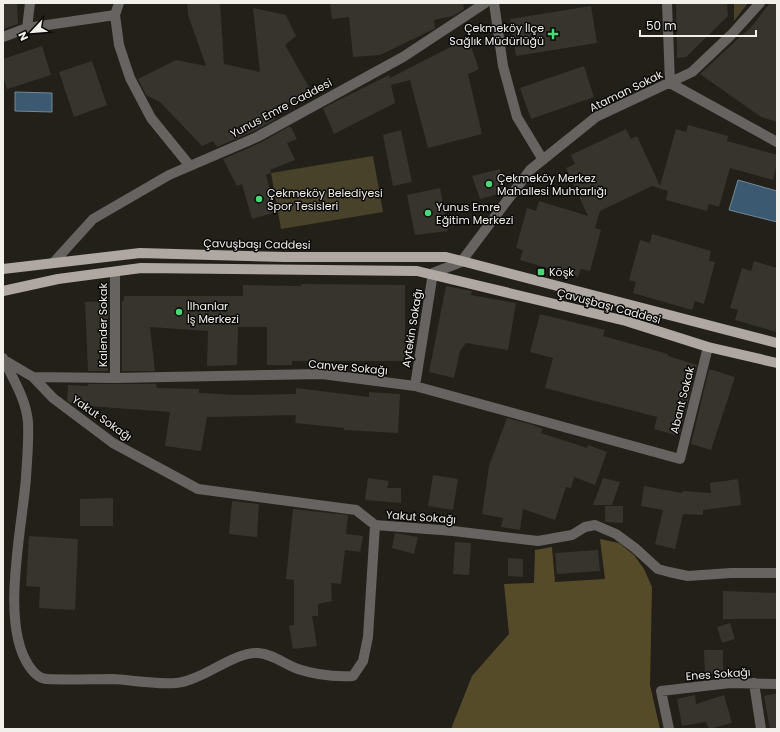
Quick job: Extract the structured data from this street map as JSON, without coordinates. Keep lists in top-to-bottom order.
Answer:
{
  "streets": {
    "main road": ["Çavuşbaşı Caddesi"],
    "street": [
      "Ataman Sokak",
      "Yunus Emre Caddesi",
      "Kalender Sokak",
      "Aytekin Sokağı",
      "Canver Sokağı",
      "Abant Sokak",
      "Yakut Sokağı",
      "Enes Sokağı"
    ]
  },
  "crossings": [
    ["Ataman Sokak", "Çavuşbaşı Caddesi"],
    ["Yunus Emre Caddesi", "Çavuşbaşı Caddesi"],
    ["Çavuşbaşı Caddesi", "Kalender Sokak"],
    ["Çavuşbaşı Caddesi", "Aytekin Sokağı"],
    ["Çavuşbaşı Caddesi", "Abant Sokak"],
    ["Kalender Sokak", "Canver Sokağı"],
    ["Aytekin Sokağı", "Canver Sokağı"],
    ["Canver Sokağı", "Abant Sokak"],
    ["Canver Sokağı", "Yakut Sokağı"]
  ],
  "places": {
    "health": ["Çekmeköy İlçe Sağlık Müdürlüğü"],
    "other": [
      "Çekmeköy Merkez Mahallesi Muhtarlığı",
      "Çekmeköy Belediyesi Spor Tesisleri",
      "Yunus Emre Eğitim Merkezi",
      "İlhanlar İş Merkezi"
    ],
    "transit": ["Köşk"]
  },
  "scale_bar": "50 m",
  "north": "bottom left"
}
